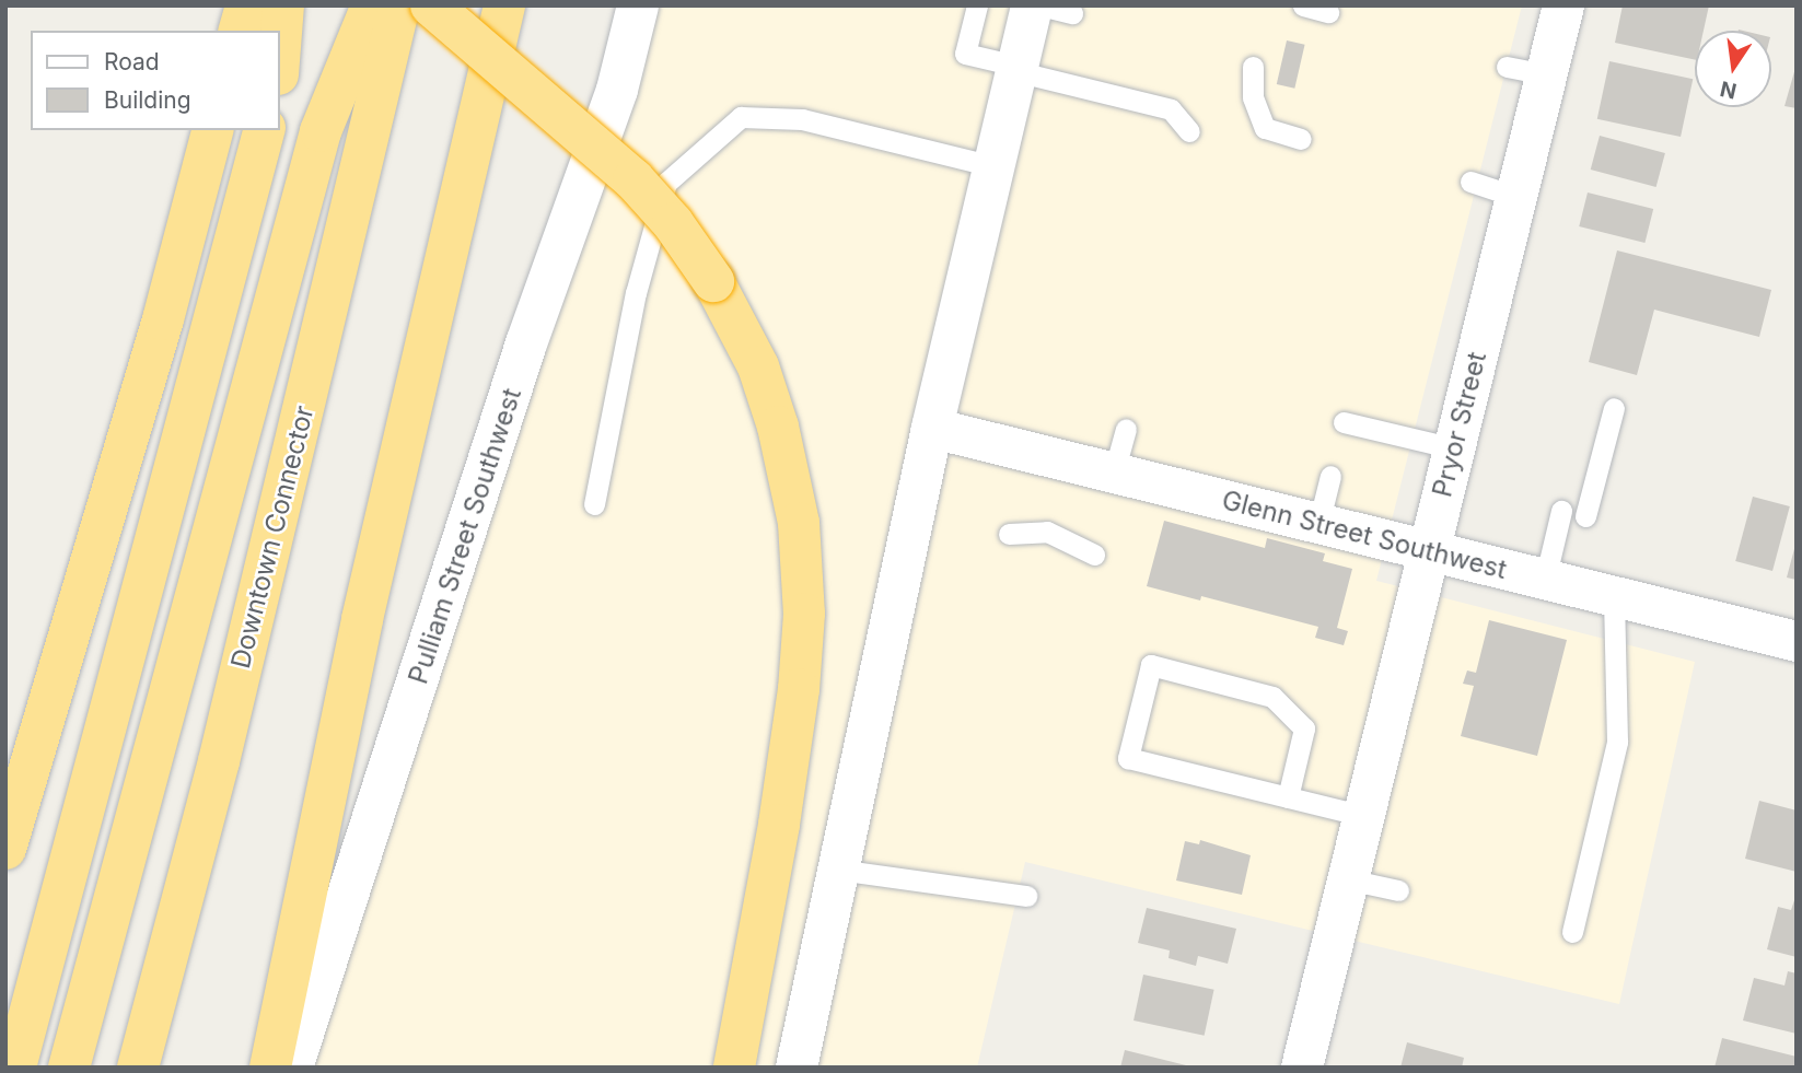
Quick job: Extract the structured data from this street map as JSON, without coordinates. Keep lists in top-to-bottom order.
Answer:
{
  "streets": {
    "highway": ["Downtown Connector"],
    "main road": ["Pryor Street", "Pulliam Street Southwest"],
    "street": ["Glenn Street Southwest"]
  },
  "crossings": [
    ["Pryor Street", "Glenn Street Southwest"]
  ],
  "legend": ["Road", "Building"],
  "north": "bottom"
}
